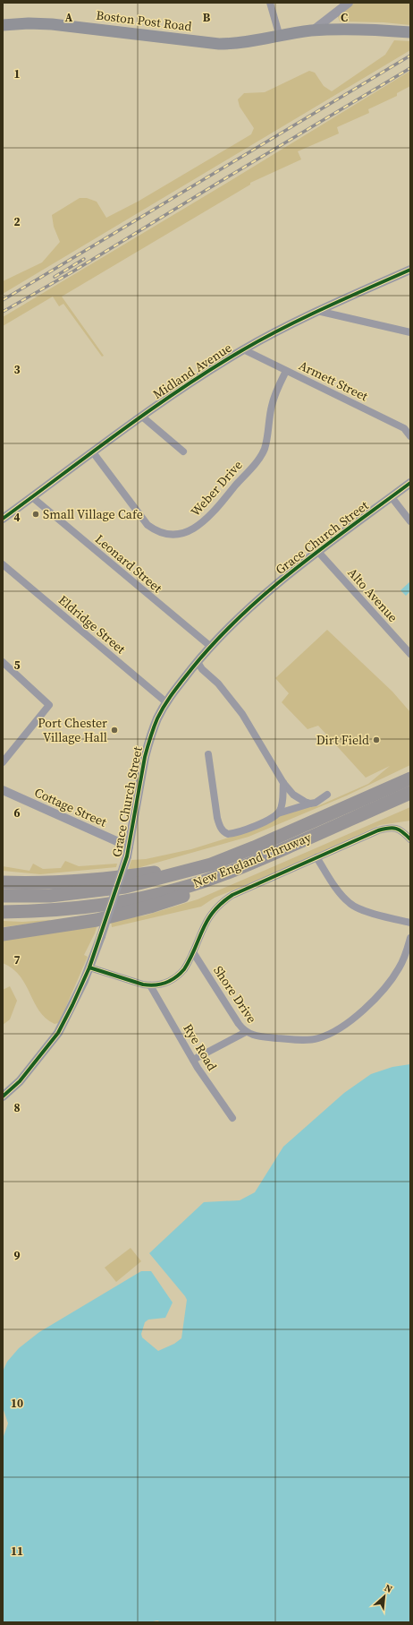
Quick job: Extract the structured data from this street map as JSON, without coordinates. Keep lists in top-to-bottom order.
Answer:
{
  "streets": {
    "highway": ["New England Thruway"],
    "main road": ["Boston Post Road"],
    "street": [
      "Midland Avenue",
      "Armett Street",
      "Weber Drive",
      "Grace Church Street",
      "Leonard Street",
      "Alto Avenue",
      "Eldridge Street",
      "Cottage Street",
      "Shore Drive",
      "Rye Road"
    ]
  },
  "crossings": [
    ["Midland Avenue", "Armett Street"],
    ["Midland Avenue", "Weber Drive"],
    ["Midland Avenue", "Leonard Street"],
    ["Armett Street", "Weber Drive"],
    ["Grace Church Street", "Leonard Street"],
    ["Grace Church Street", "Alto Avenue"],
    ["Grace Church Street", "Eldridge Street"],
    ["Grace Church Street", "Cottage Street"]
  ],
  "places": ["Small Village Cafe", "Port Chester Village Hall", "Dirt Field"],
  "north": "top right",
  "grid": {
    "columns": ["A", "B", "C"],
    "rows": [
      "1",
      "2",
      "3",
      "4",
      "5",
      "6",
      "7",
      "8",
      "9",
      "10",
      "11"
    ]
  }
}
